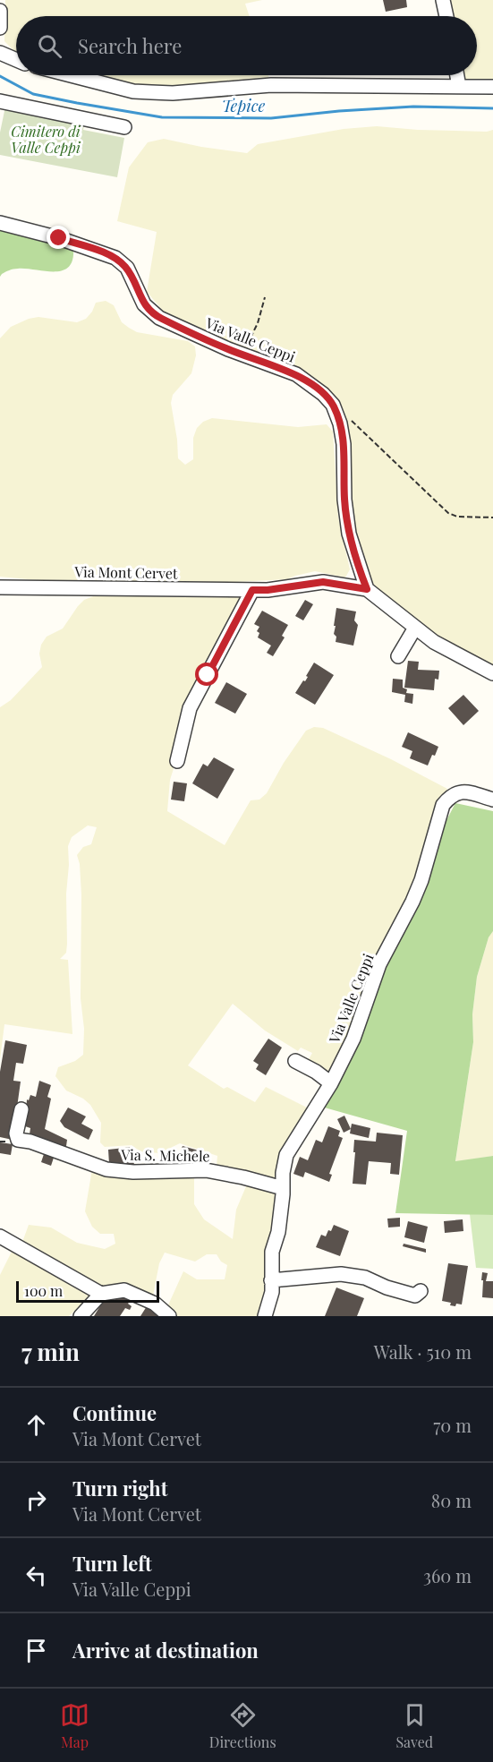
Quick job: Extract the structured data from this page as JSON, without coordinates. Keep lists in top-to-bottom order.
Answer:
{
  "streets": {
    "street": ["Via Valle Ceppi", "Via Mont Cervet", "Via S. Michele"]
  },
  "crossings": [
    ["Via Valle Ceppi", "Via Mont Cervet"],
    ["Via Valle Ceppi", "Via S. Michele"]
  ],
  "water": ["Tepice"],
  "parks": ["Cimitero di Valle Ceppi"],
  "scale_bar": "100 m",
  "page": {
    "search": "Search here",
    "scale": "100 m",
    "heading": ["7 min", "Walk · 510 m"],
    "list": [
      ["Continue", "Via Mont Cervet", "70 m"],
      ["Turn right", "Via Mont Cervet", "80 m"],
      ["Turn left", "Via Valle Ceppi", "360 m"],
      "Arrive at destination"
    ],
    "nav": ["Map", "Directions", "Saved"]
  }
}
